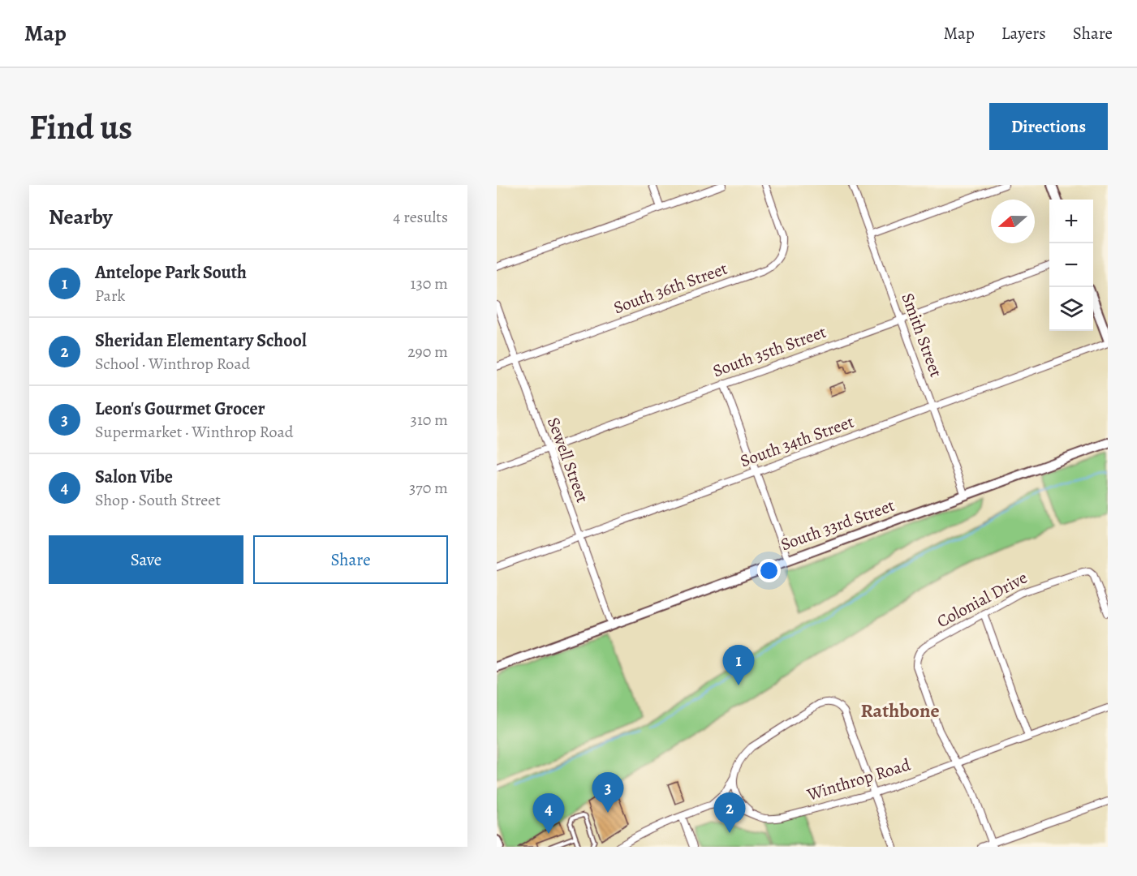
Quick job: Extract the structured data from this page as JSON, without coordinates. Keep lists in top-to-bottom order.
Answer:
{
  "streets": {
    "main road": ["South 33rd Street"],
    "street": [
      "South 36th Street",
      "Smith Street",
      "South 35th Street",
      "South 34th Street",
      "Sewell Street",
      "Colonial Drive",
      "Winthrop Road"
    ]
  },
  "crossings": [
    ["South 36th Street", "Sewell Street"],
    ["Smith Street", "South 35th Street"],
    ["Smith Street", "South 34th Street"],
    ["Smith Street", "South 33rd Street"],
    ["South 35th Street", "Sewell Street"],
    ["South 34th Street", "Sewell Street"],
    ["Sewell Street", "South 33rd Street"],
    ["Colonial Drive", "Winthrop Road"]
  ],
  "districts": ["Rathbone"],
  "north": "left",
  "page": {
    "header": "Map",
    "nav": ["Map", "Layers", "Share"],
    "buttons": [
      "Directions",
      ["Save", "Share"]
    ],
    "title": "Find us",
    "heading": ["Nearby", "4 results"],
    "map_buttons": ["+", "−"],
    "list": [
      {
        "mark": "1",
        "name": "Antelope Park South",
        "note": "Park",
        "value": "130 m"
      },
      {
        "mark": "2",
        "name": "Sheridan Elementary School",
        "note": "School · Winthrop Road",
        "value": "290 m"
      },
      {
        "mark": "3",
        "name": "Leon's Gourmet Grocer",
        "note": "Supermarket · Winthrop Road",
        "value": "310 m"
      },
      {
        "mark": "4",
        "name": "Salon Vibe",
        "note": "Shop · South Street",
        "value": "370 m"
      }
    ],
    "pins": [
      "1",
      "3",
      "2",
      "4"
    ]
  }
}
